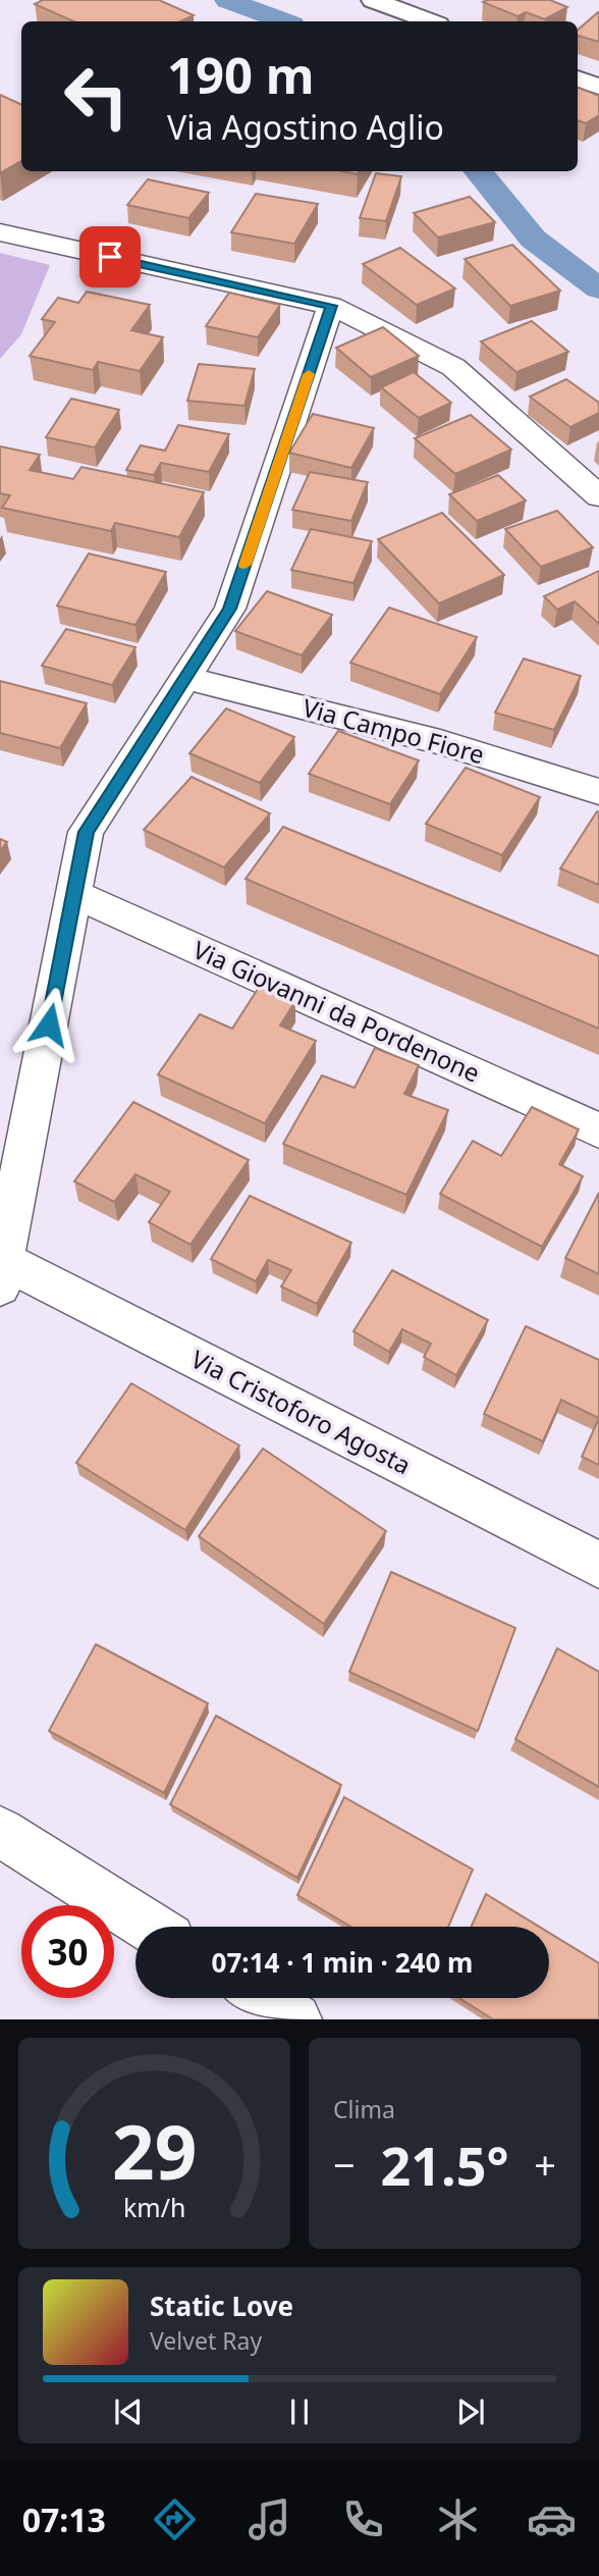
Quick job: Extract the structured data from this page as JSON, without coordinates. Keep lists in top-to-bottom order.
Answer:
{
  "streets": {
    "street": ["Via Campo Fiore", "Via Giovanni da Pordenone", "Via Cristoforo Agosta"]
  },
  "page": {
    "turn": ["190 m", "Via Agostino Aglio"],
    "limit": "30",
    "trip": "07:14 · 1 min · 240 m",
    "tile": "Clima",
    "heat": ["−", "21.5°", "+"],
    "song": ["Static Love", "Velvet Ray"],
    "tabs": "07:13",
    "gauge": ["29", "km/h"]
  }
}
